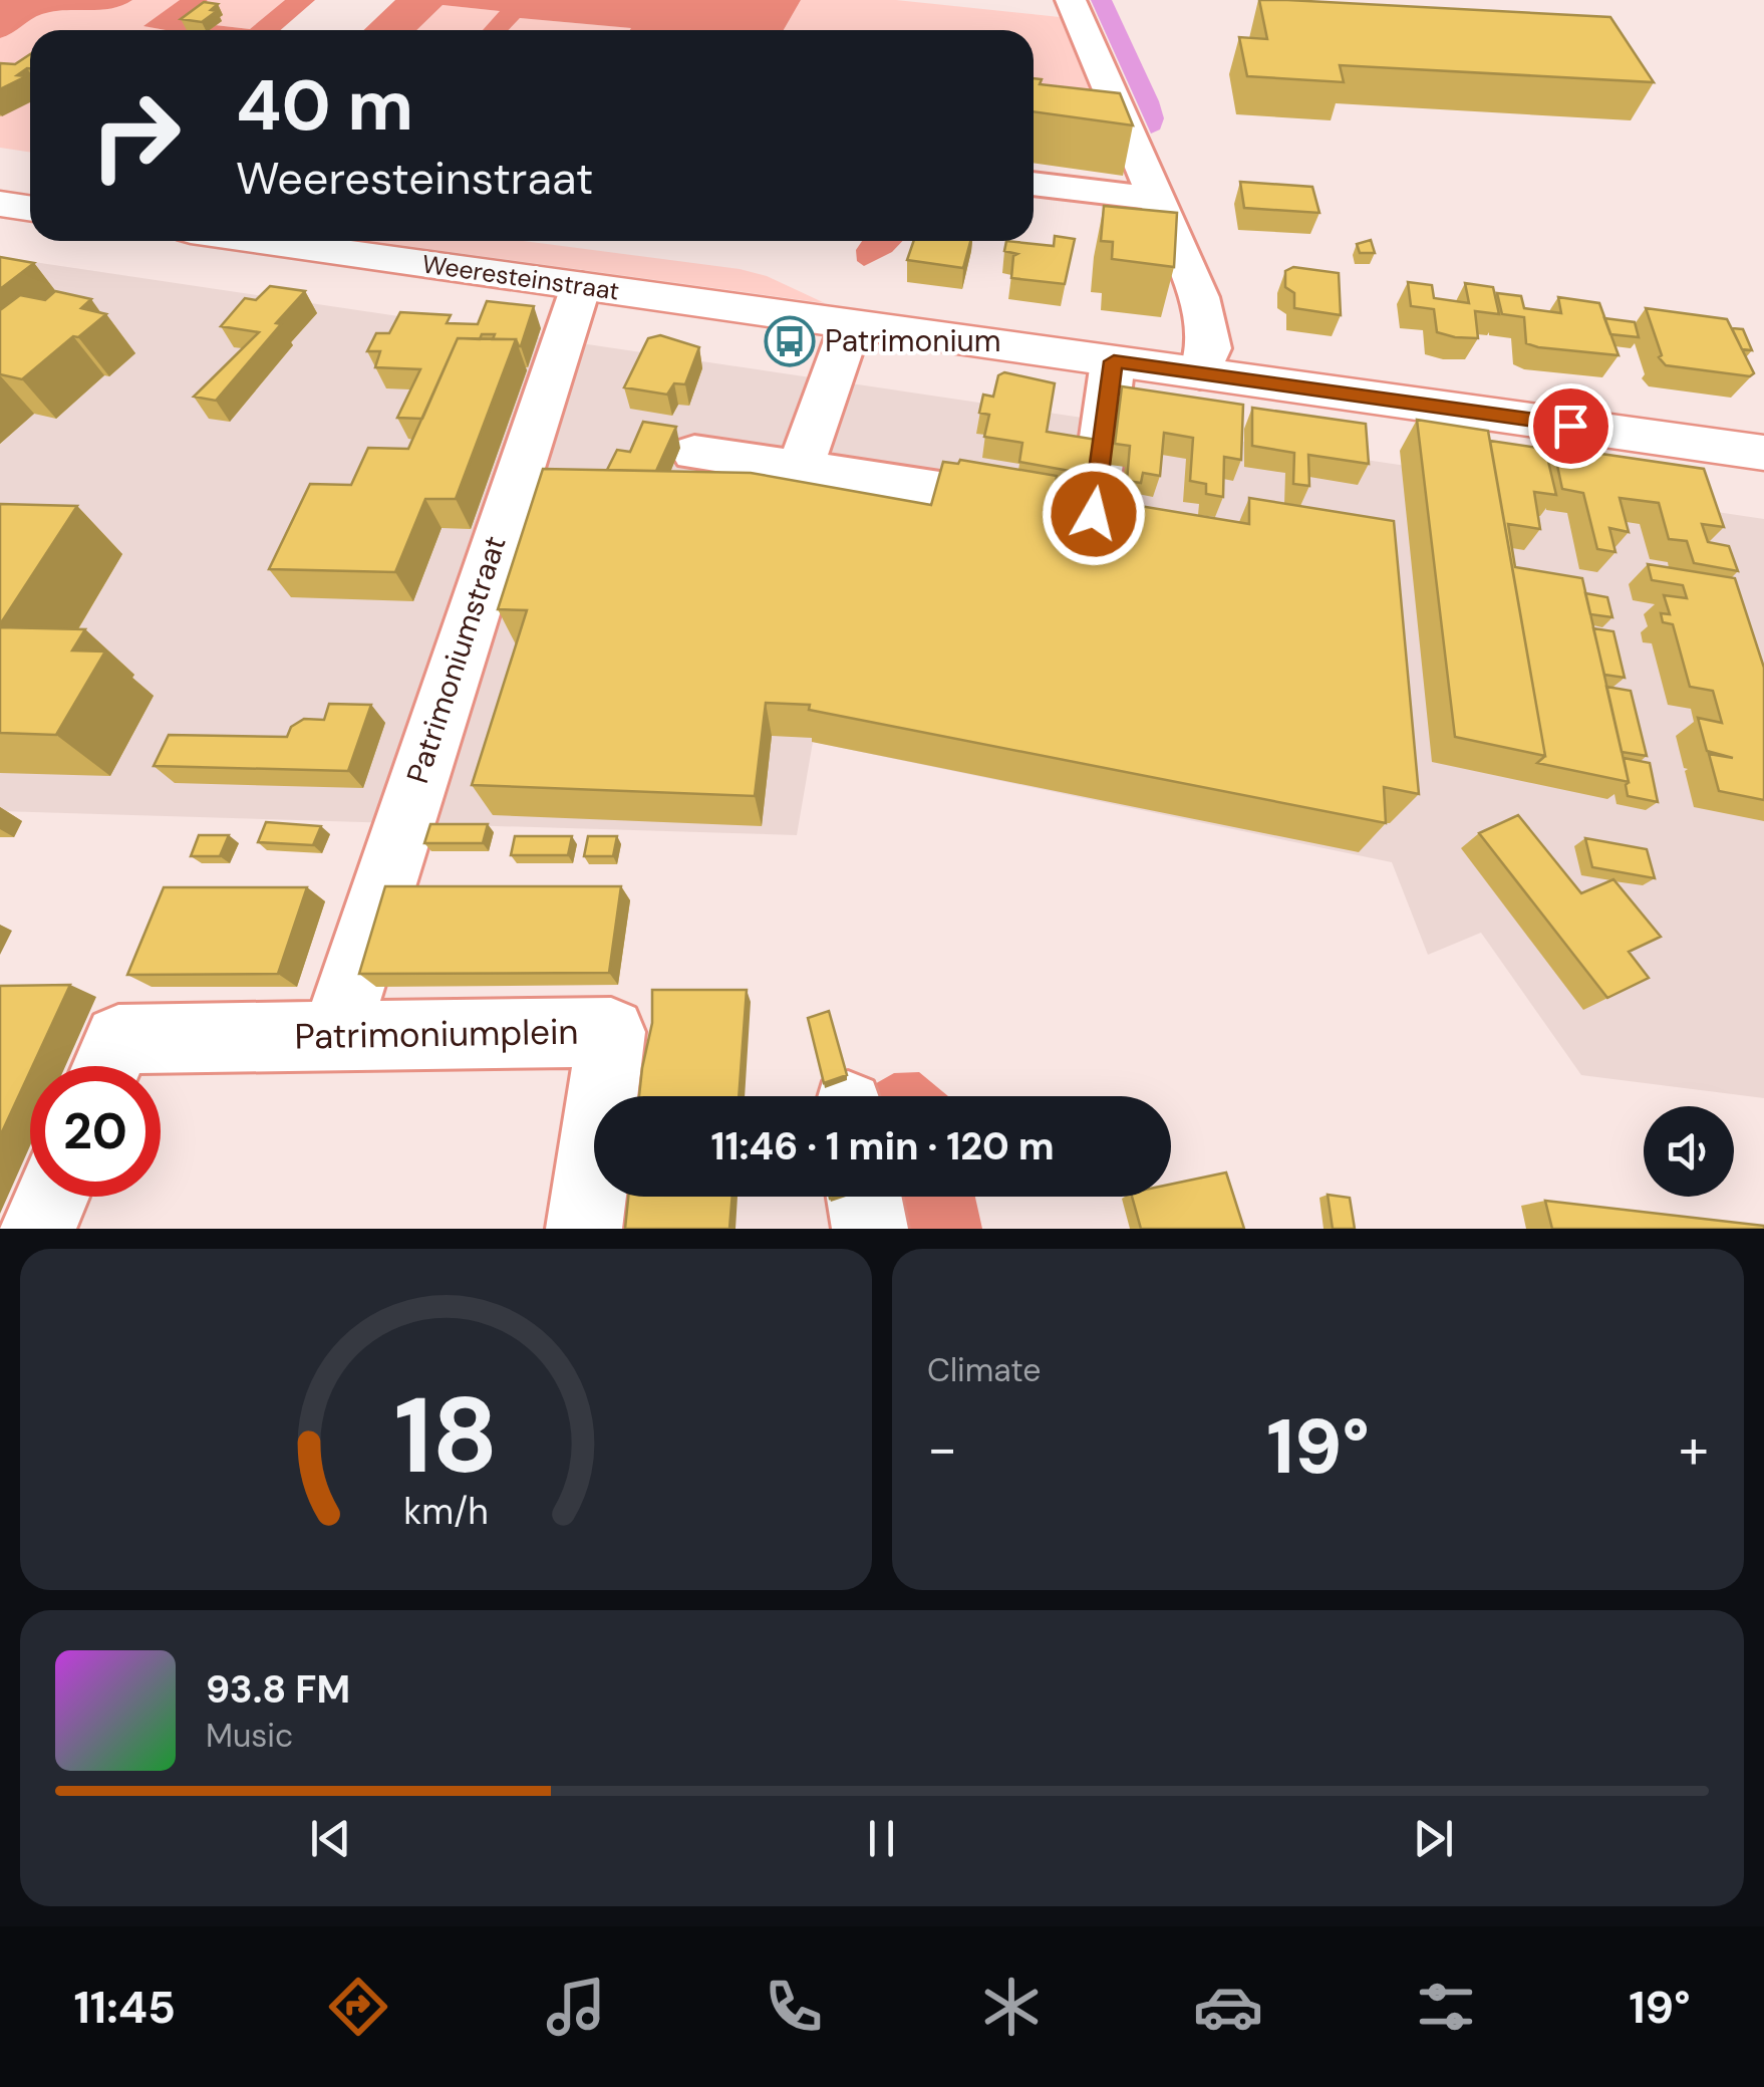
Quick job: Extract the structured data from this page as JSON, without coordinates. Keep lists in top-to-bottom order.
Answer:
{
  "streets": {
    "main road": ["Weeresteinstraat"],
    "street": ["Patrimoniumstraat", "Patrimoniumplein"]
  },
  "crossings": [
    ["Weeresteinstraat", "Patrimoniumstraat"],
    ["Patrimoniumstraat", "Patrimoniumplein"]
  ],
  "places": {
    "bus stop": ["Patrimonium"]
  },
  "page": {
    "turn": ["40 m", "Weeresteinstraat"],
    "limit": "20",
    "trip": "11:46 · 1 min · 120 m",
    "tile": "Climate",
    "heat": ["−", "19°", "+"],
    "song": ["93.8 FM", "Music"],
    "tabs": ["11:45", "19°"],
    "gauge": ["18", "km/h"]
  }
}
